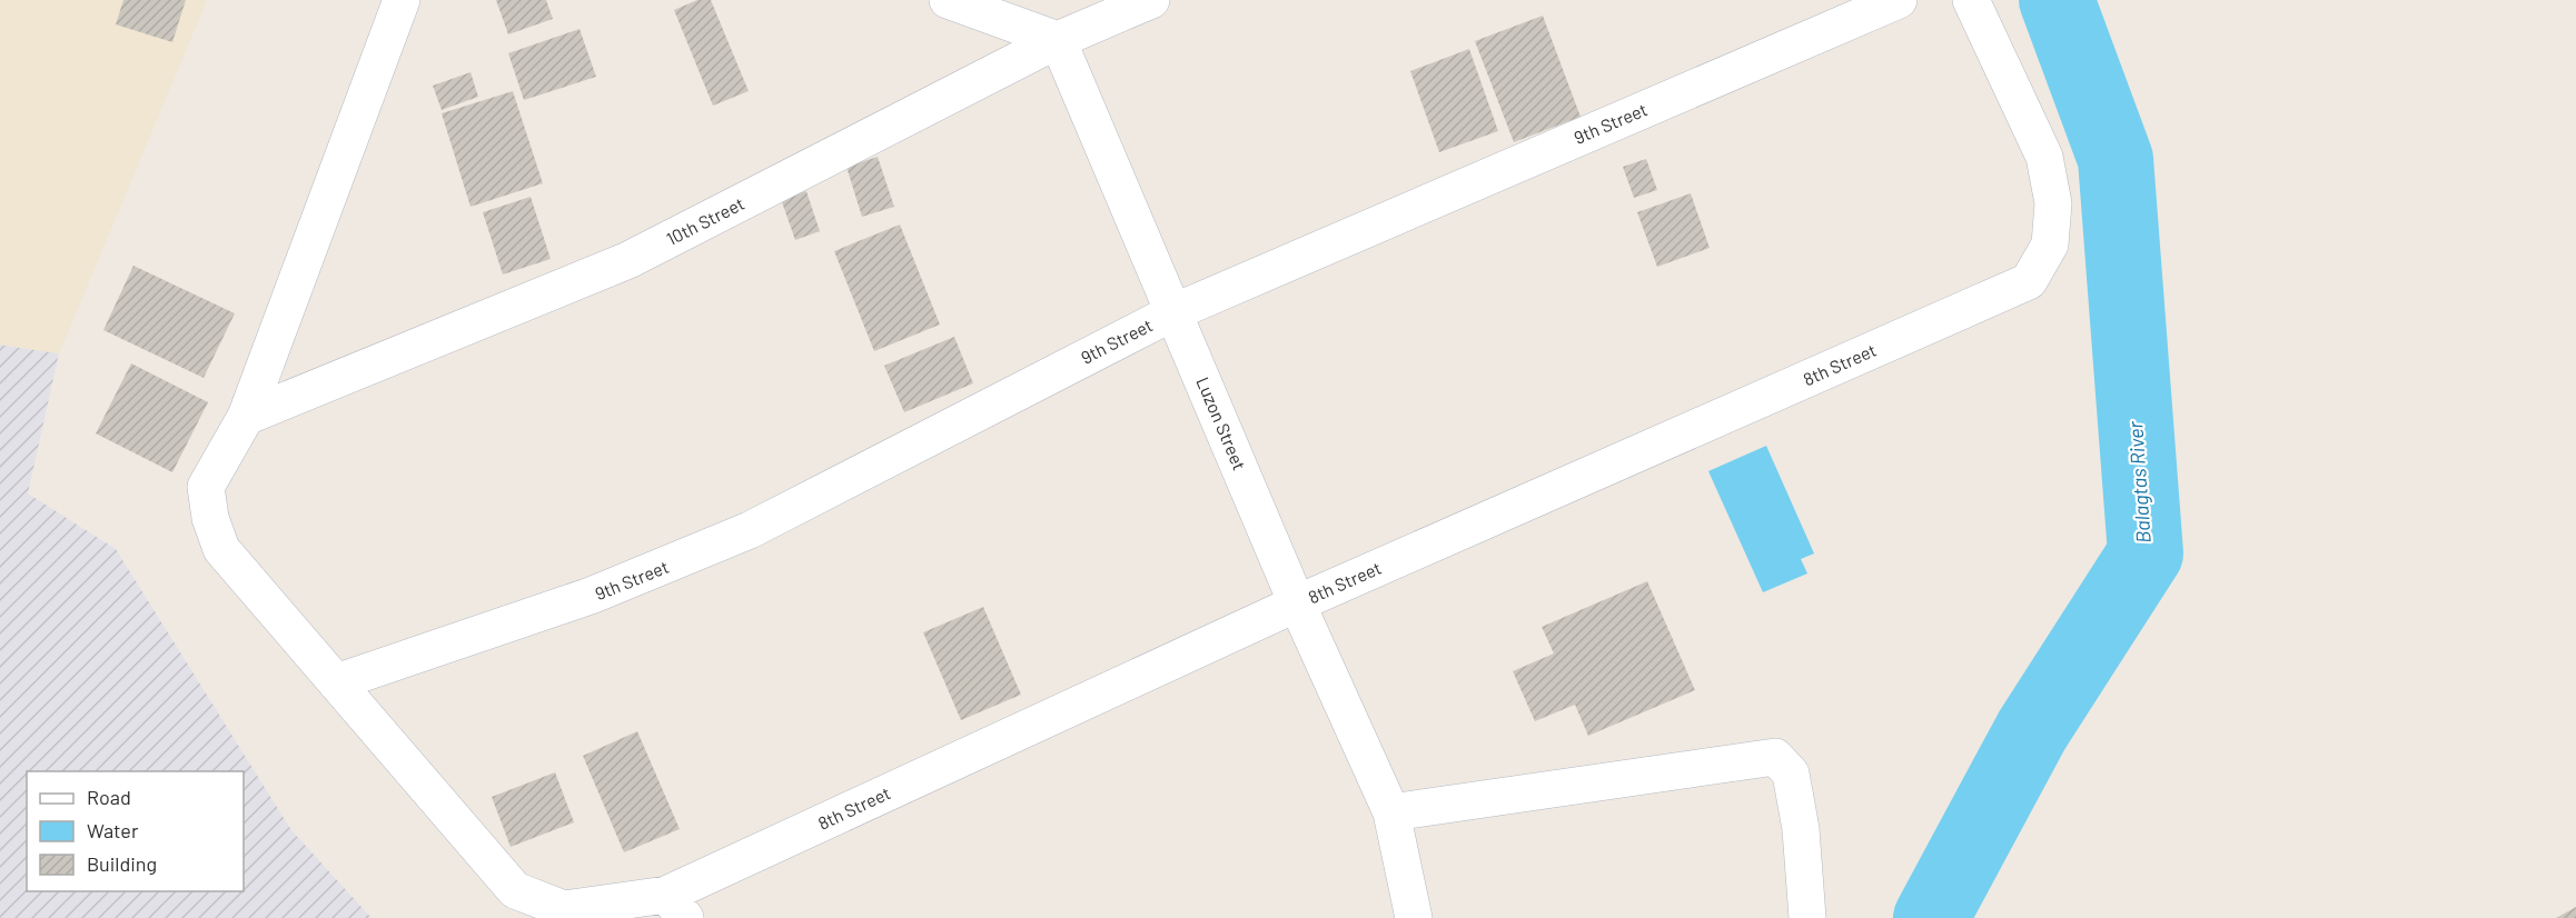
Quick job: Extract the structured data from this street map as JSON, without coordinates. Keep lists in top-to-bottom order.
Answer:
{
  "streets": {
    "street": [
      "9th Street",
      "10th Street",
      "8th Street",
      "Luzon Street"
    ]
  },
  "crossings": [
    ["9th Street", "8th Street"],
    ["9th Street", "Luzon Street"],
    ["10th Street", "8th Street"],
    ["10th Street", "Luzon Street"],
    ["8th Street", "Luzon Street"]
  ],
  "water": ["Balagtas River"],
  "legend": ["Road", "Water", "Building"]
}
